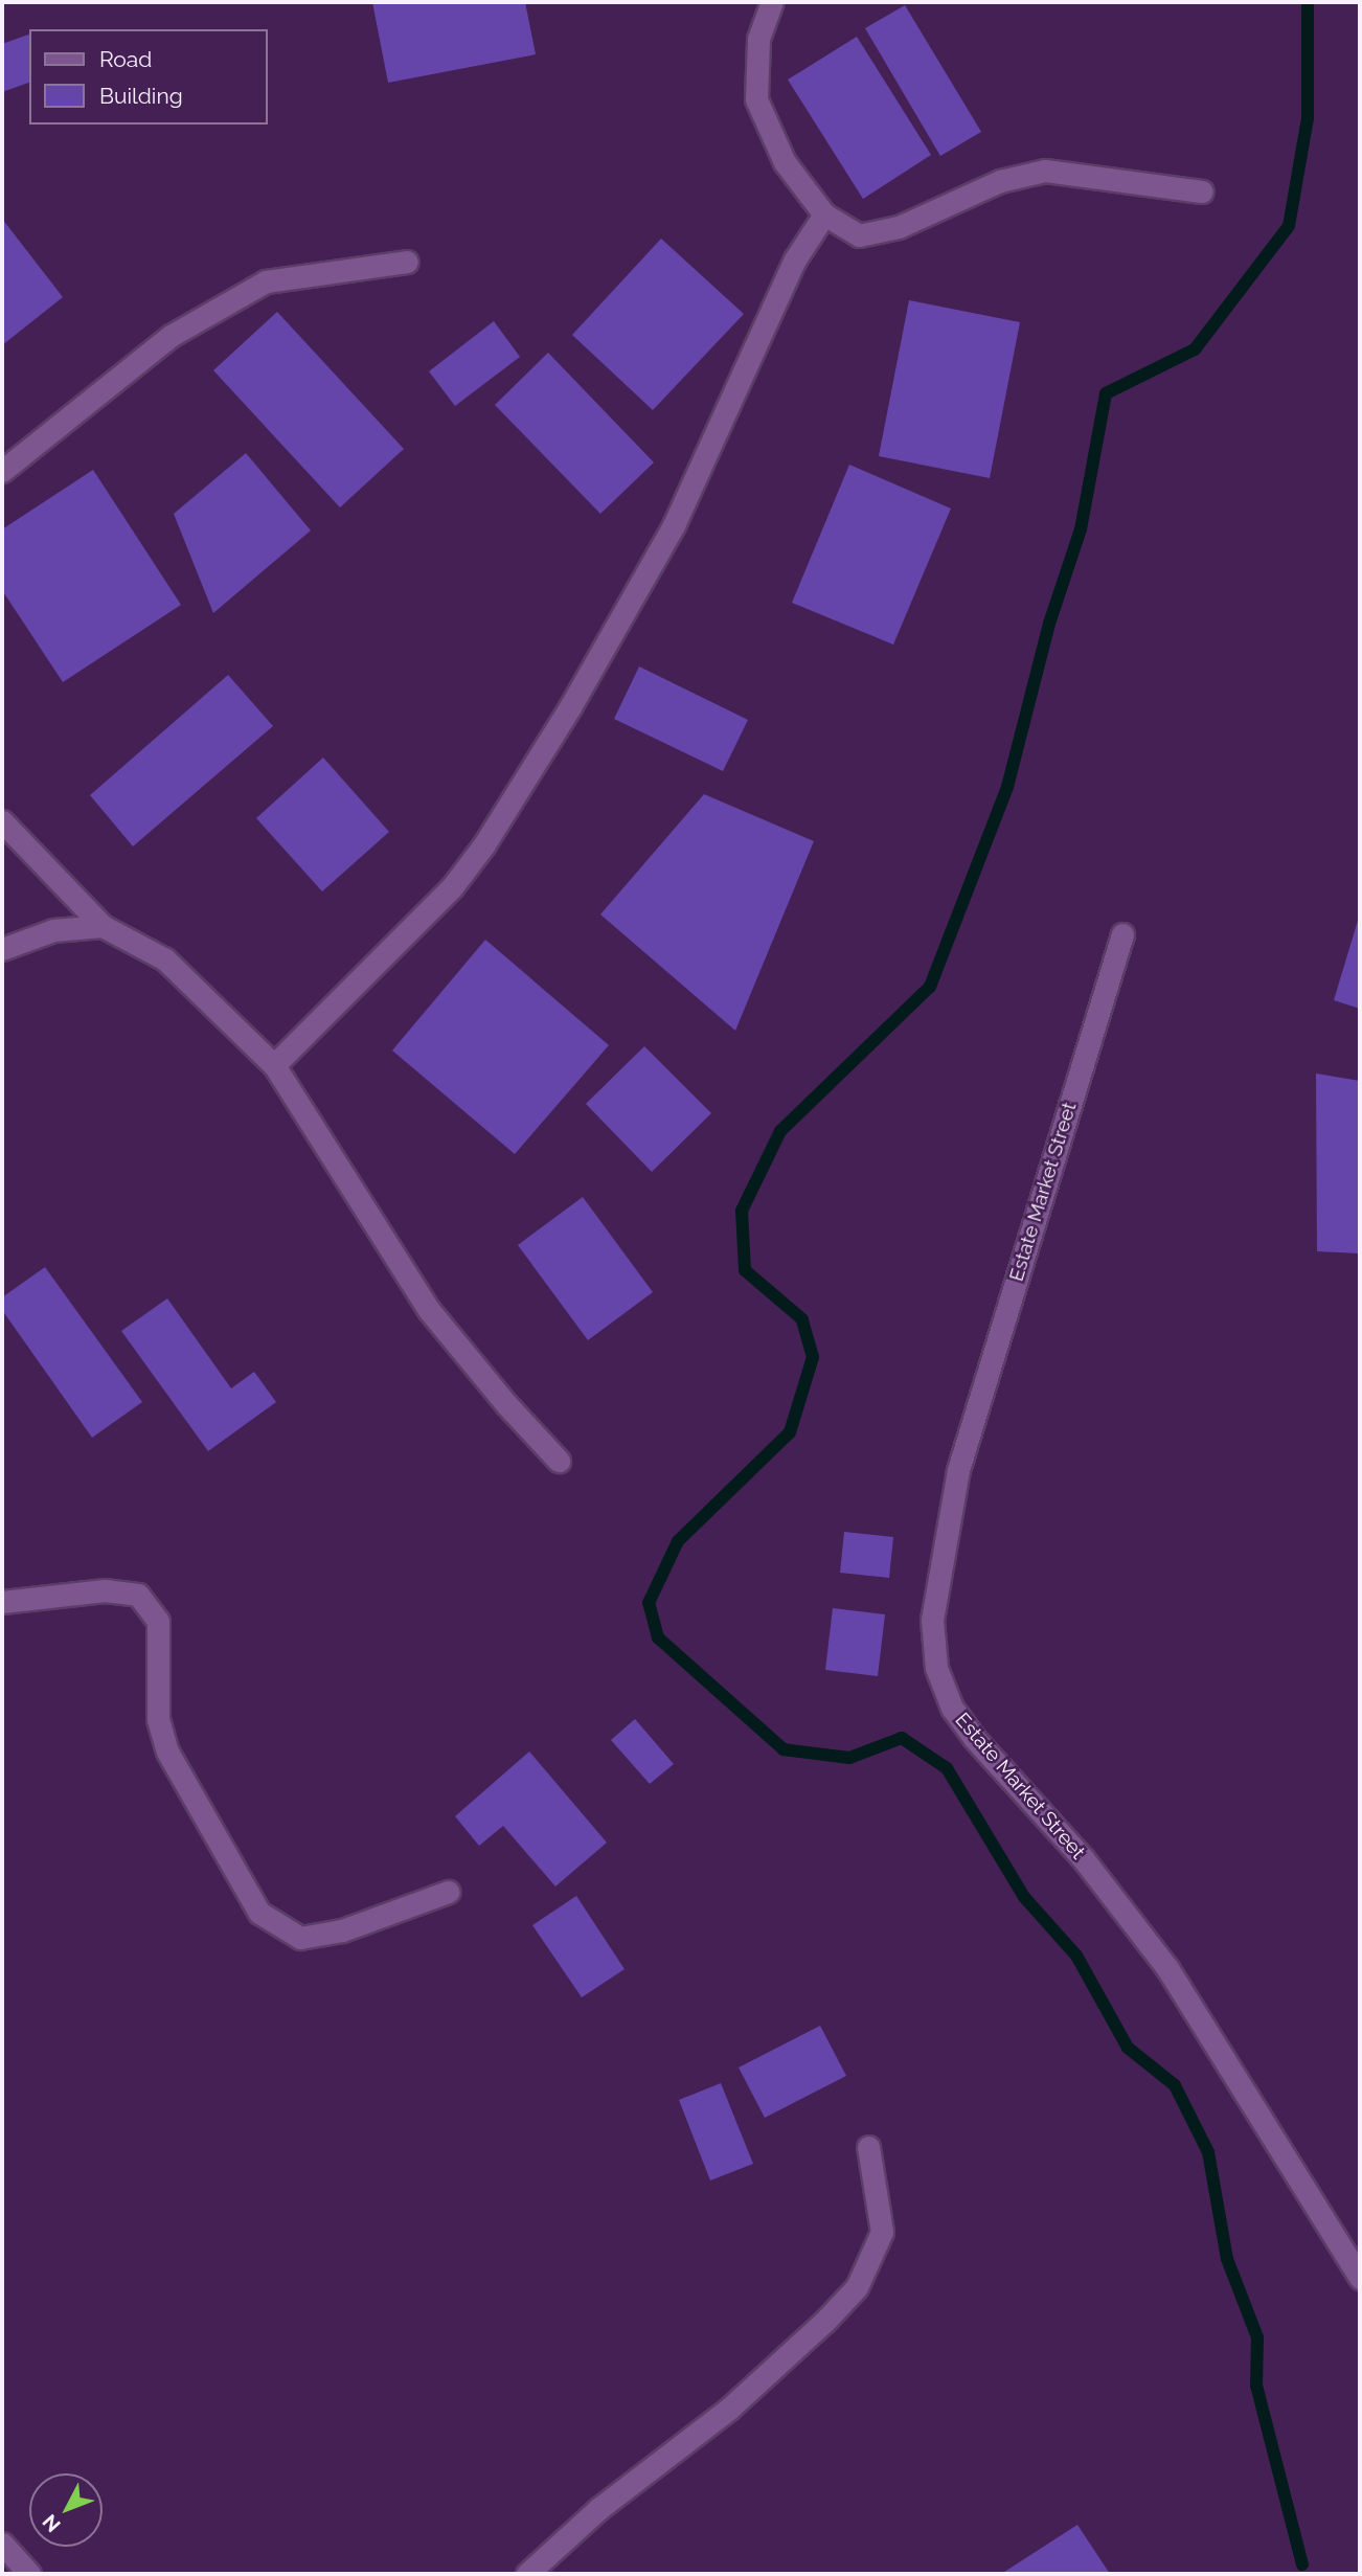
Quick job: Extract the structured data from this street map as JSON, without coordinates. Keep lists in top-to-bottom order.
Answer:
{
  "streets": {
    "street": ["Estate Market Street"]
  },
  "legend": ["Road", "Building"],
  "north": "bottom left"
}
